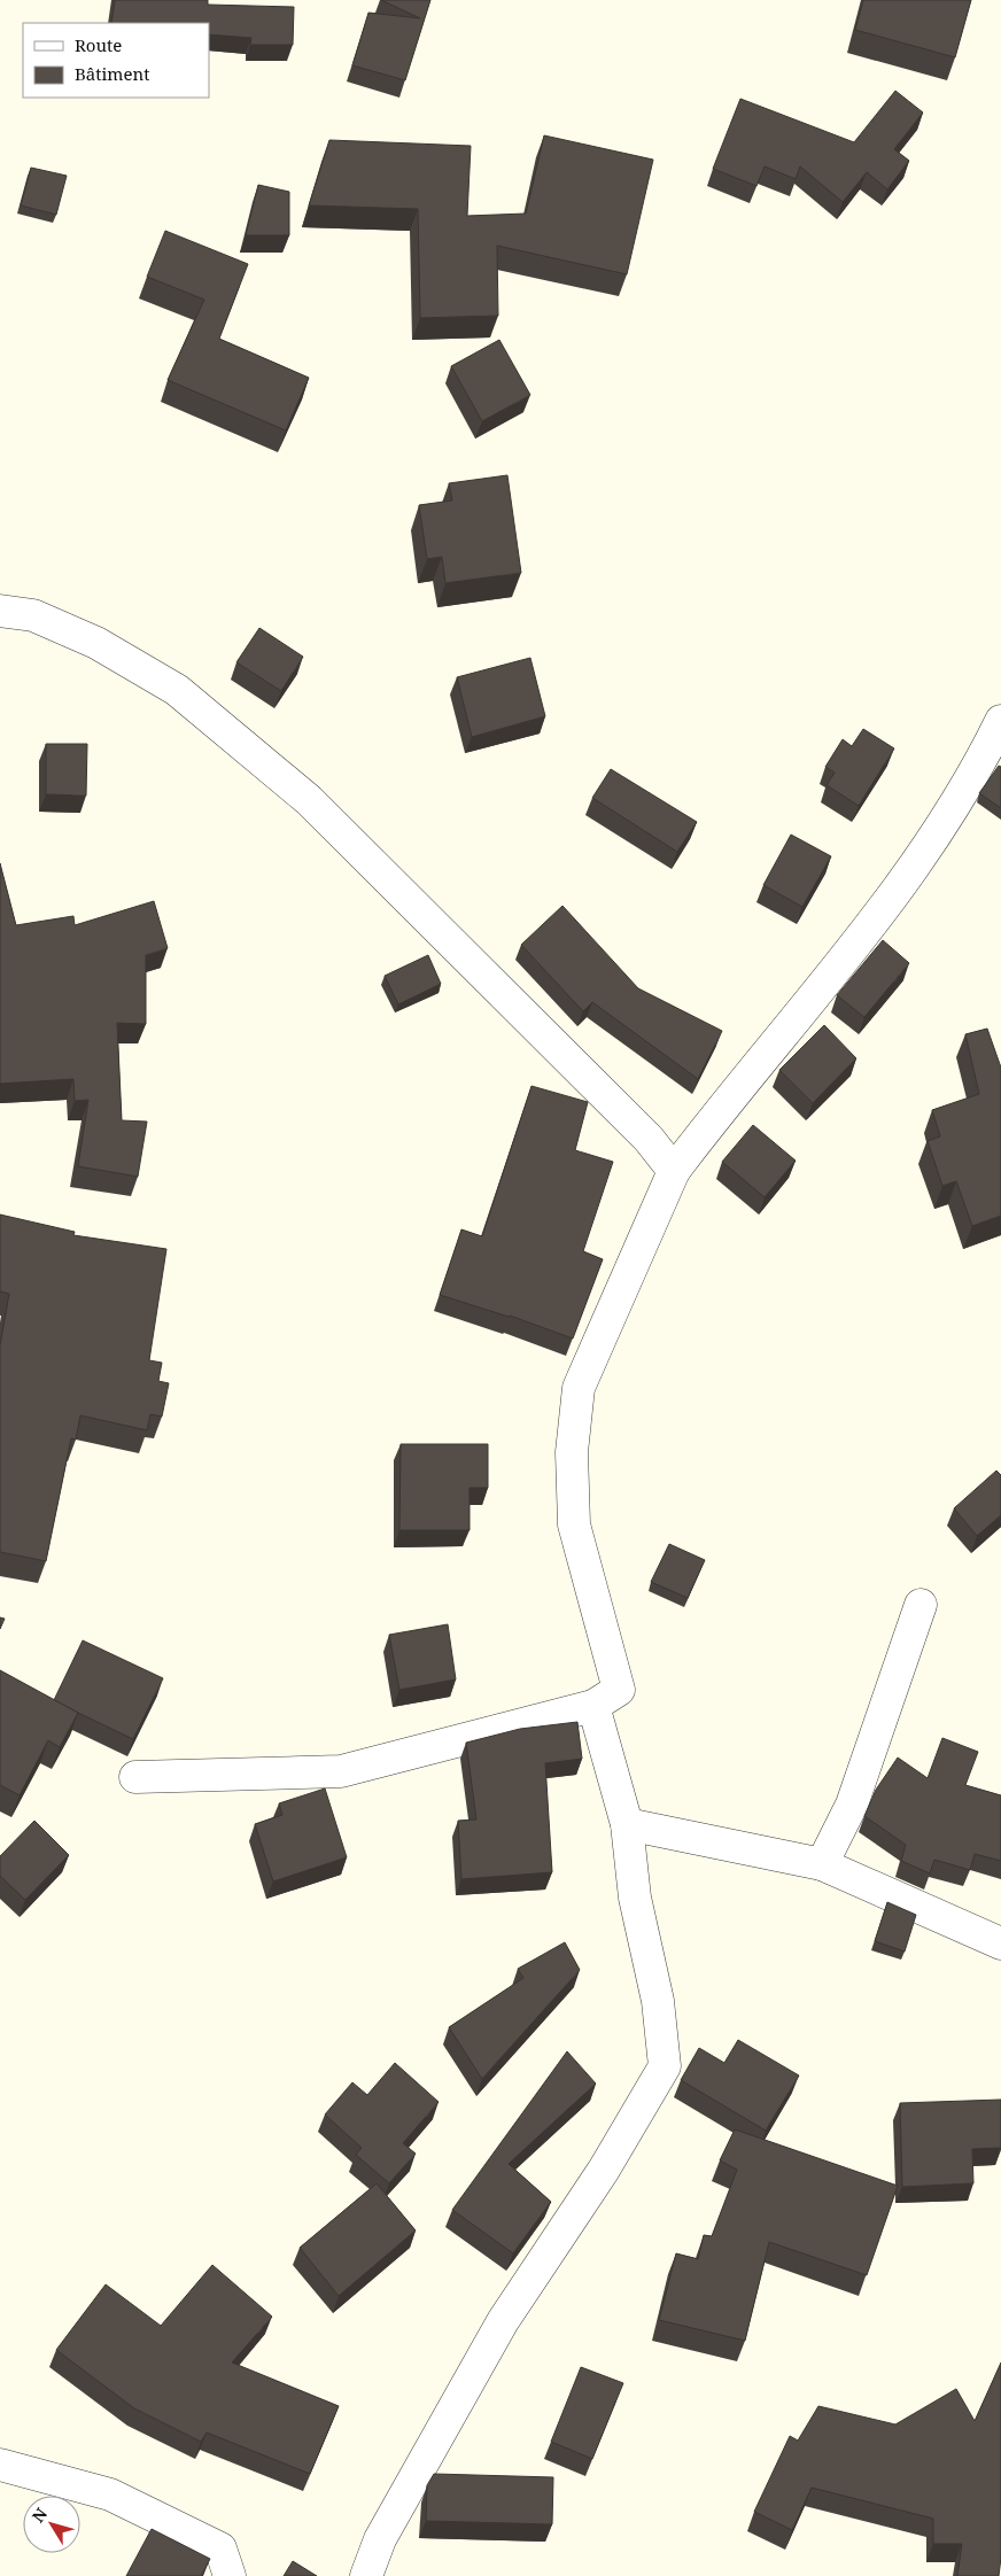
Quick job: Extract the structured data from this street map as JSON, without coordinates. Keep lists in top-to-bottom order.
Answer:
{
  "legend": ["Route", "Bâtiment"],
  "north": "top left"
}
